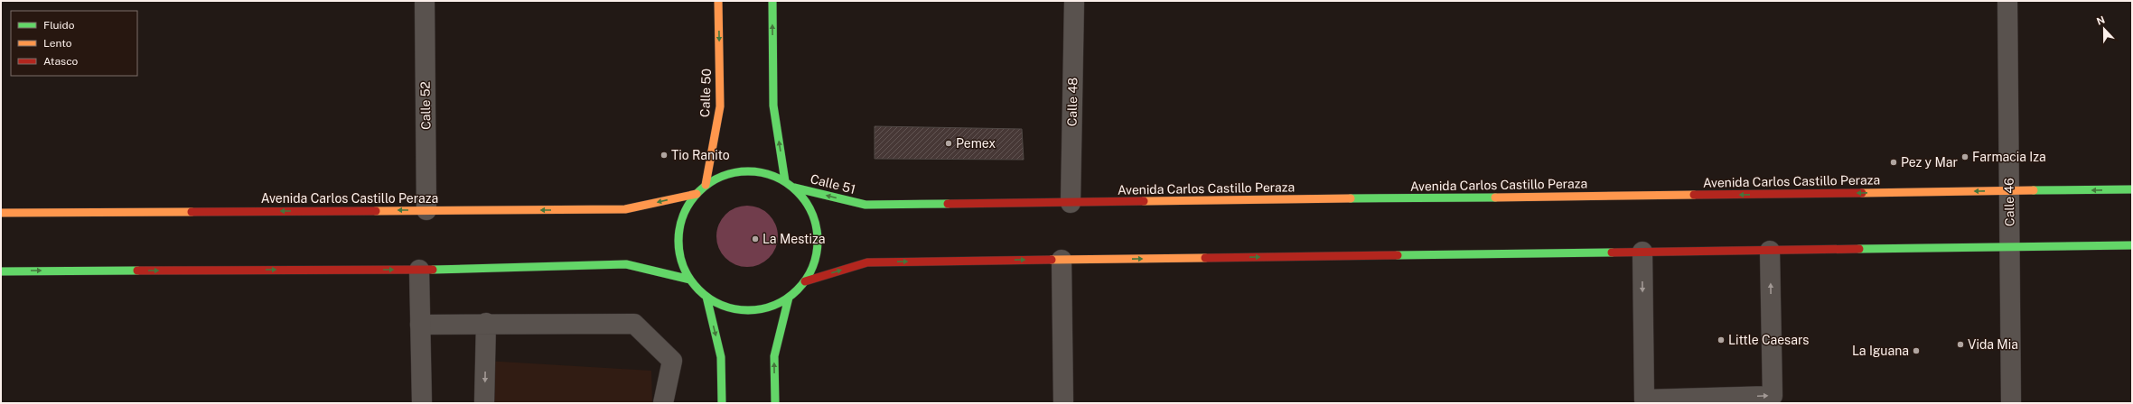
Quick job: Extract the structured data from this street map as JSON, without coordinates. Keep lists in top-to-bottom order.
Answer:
{
  "streets": {
    "main road": ["Calle 50", "Avenida Carlos Castillo Peraza", "Calle 51"],
    "street": ["Calle 48", "Calle 52", "Calle 46"]
  },
  "crossings": [
    ["Calle 48", "Avenida Carlos Castillo Peraza"],
    ["Calle 52", "Avenida Carlos Castillo Peraza"],
    ["Avenida Carlos Castillo Peraza", "Calle 51"],
    ["Avenida Carlos Castillo Peraza", "Calle 46"]
  ],
  "one_way": ["Calle 51"],
  "places": [
    "Pemex",
    "Tio Ranito",
    "Farmacia Iza",
    "Pez y Mar",
    "La Mestiza",
    "Little Caesars",
    "Vida Mia",
    "La Iguana"
  ],
  "legend": ["Fluido", "Lento", "Atasco"],
  "north": "top"
}
